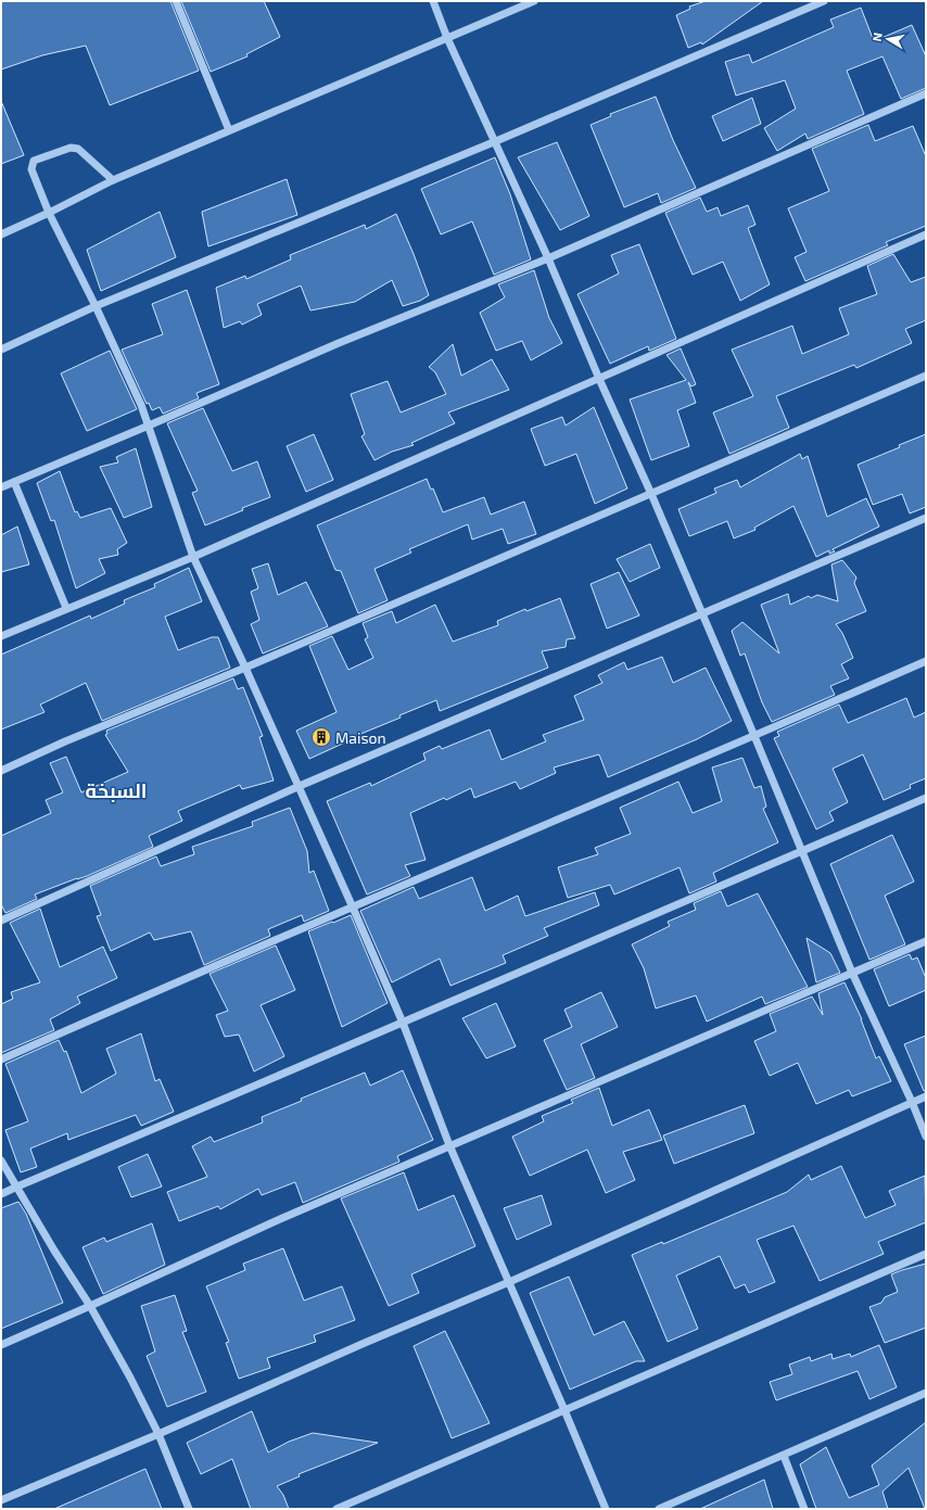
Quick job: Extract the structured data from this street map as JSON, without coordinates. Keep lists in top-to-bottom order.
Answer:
{
  "districts": ["السبخة"],
  "places": {
    "building": ["Maison"]
  },
  "north": "left"
}
